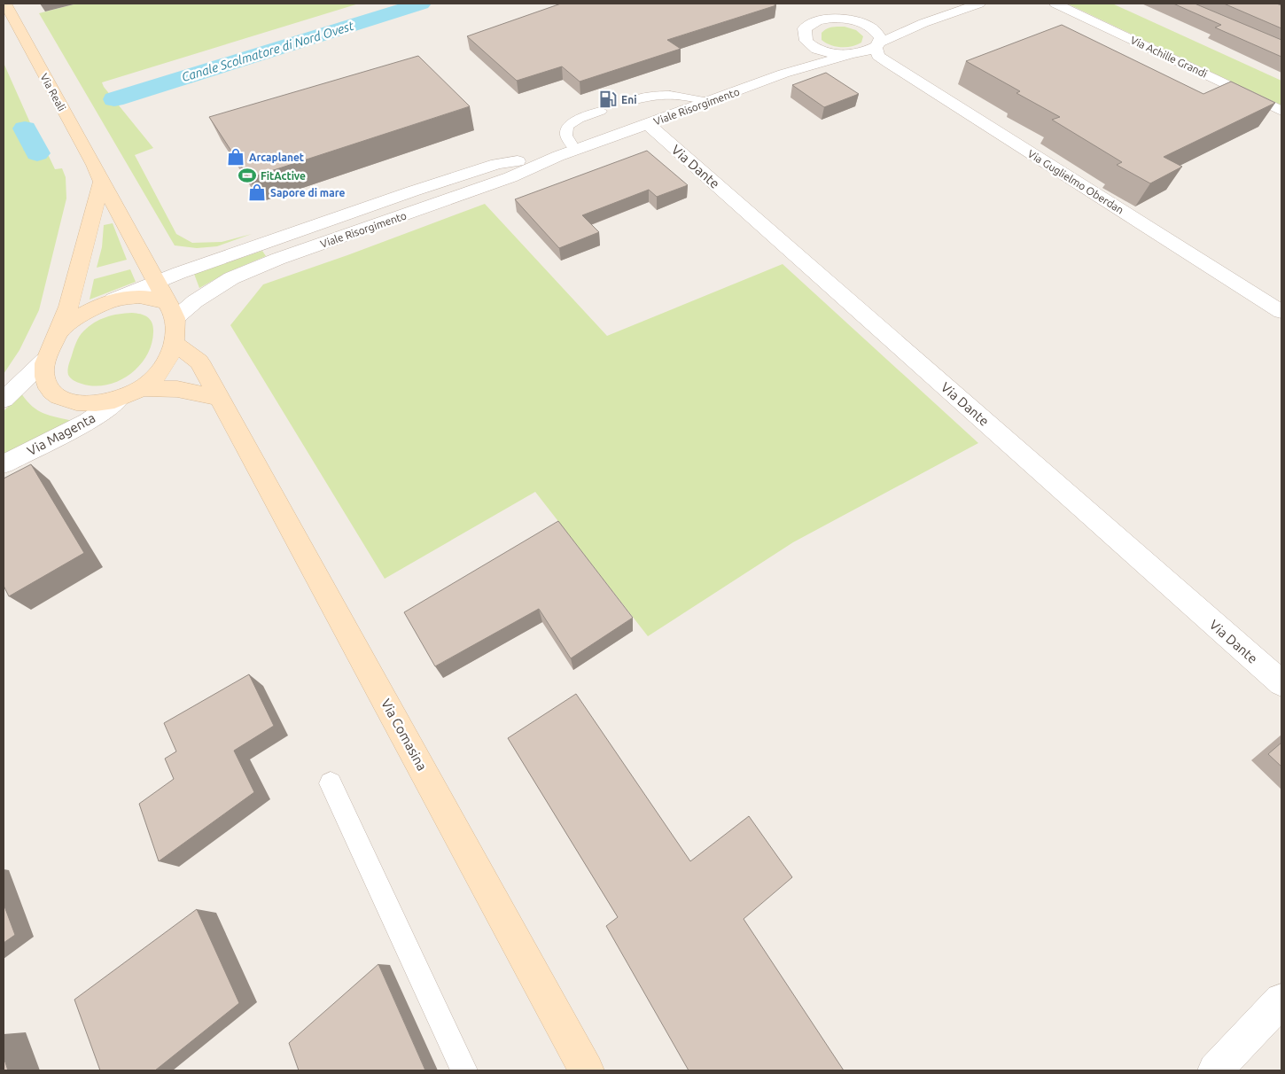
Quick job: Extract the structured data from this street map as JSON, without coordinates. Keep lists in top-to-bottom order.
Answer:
{
  "streets": {
    "main road": ["Via Reali", "Via Comasina"],
    "street": [
      "Via Achille Grandi",
      "Viale Risorgimento",
      "Via Dante",
      "Via Guglielmo Oberdan",
      "Via Magenta"
    ]
  },
  "crossings": [
    ["Via Reali", "Viale Risorgimento"],
    ["Via Reali", "Via Magenta"],
    ["Viale Risorgimento", "Via Dante"],
    ["Viale Risorgimento", "Via Magenta"]
  ],
  "water": ["Canale Scolmatore di Nord Ovest"],
  "places": {
    "fuel station": ["Eni"],
    "shop": ["Arcaplanet", "Sapore di mare"],
    "sports": ["FitActive"]
  }
}
